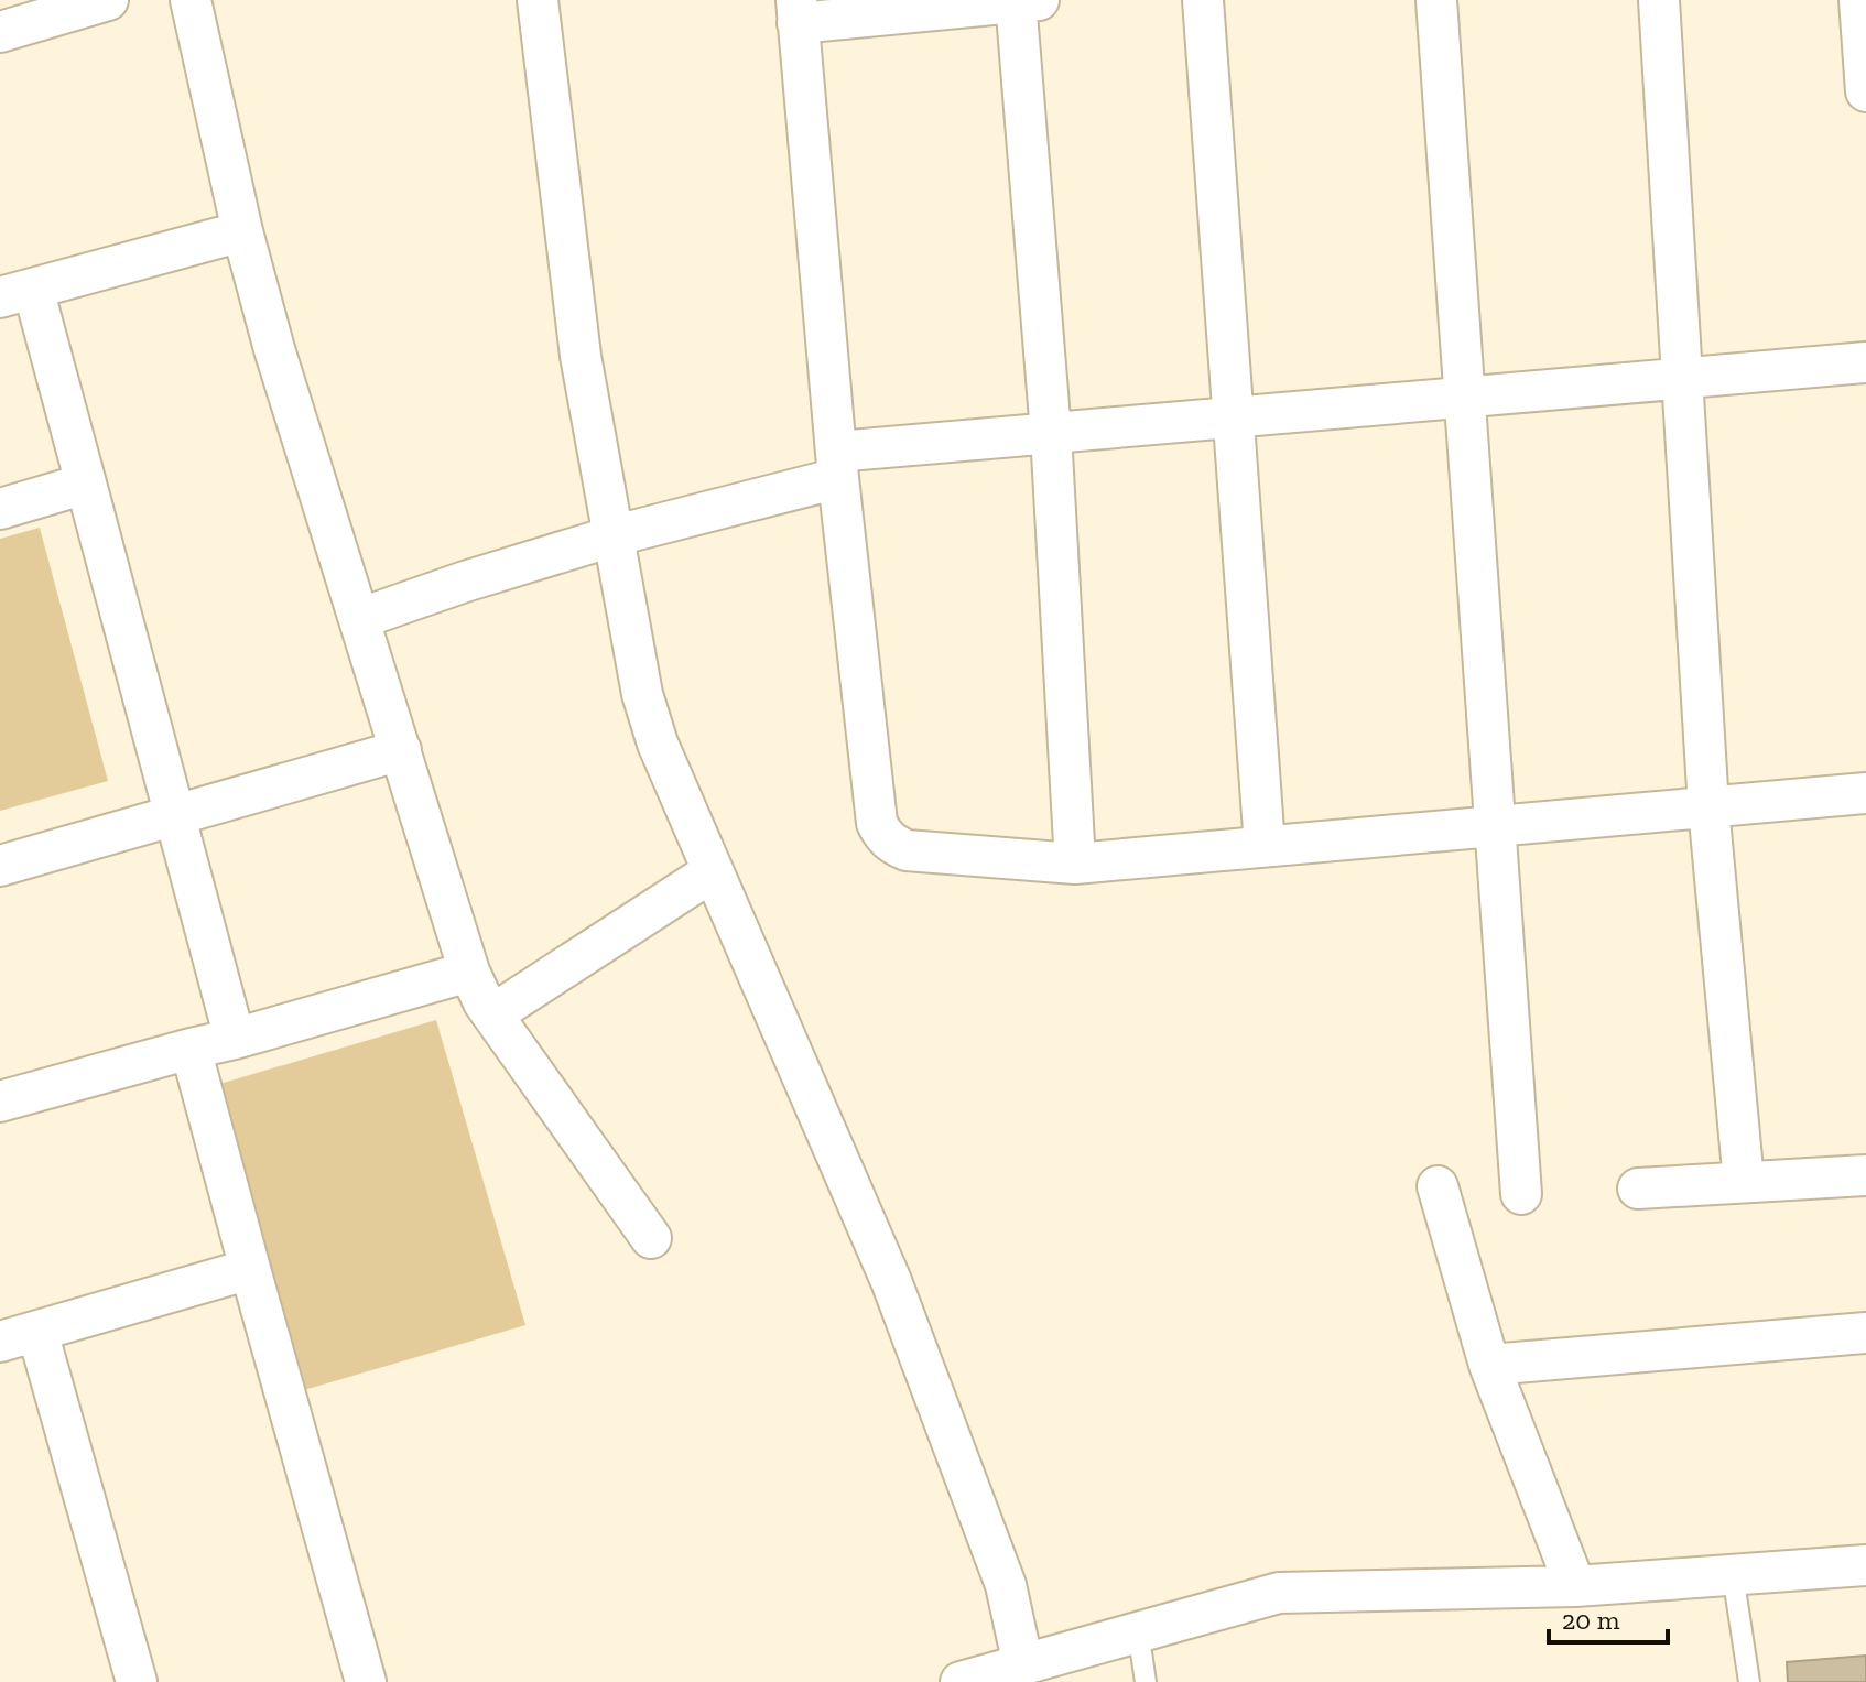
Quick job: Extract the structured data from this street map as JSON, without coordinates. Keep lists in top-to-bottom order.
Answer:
{
  "scale_bar": "20 m"
}
